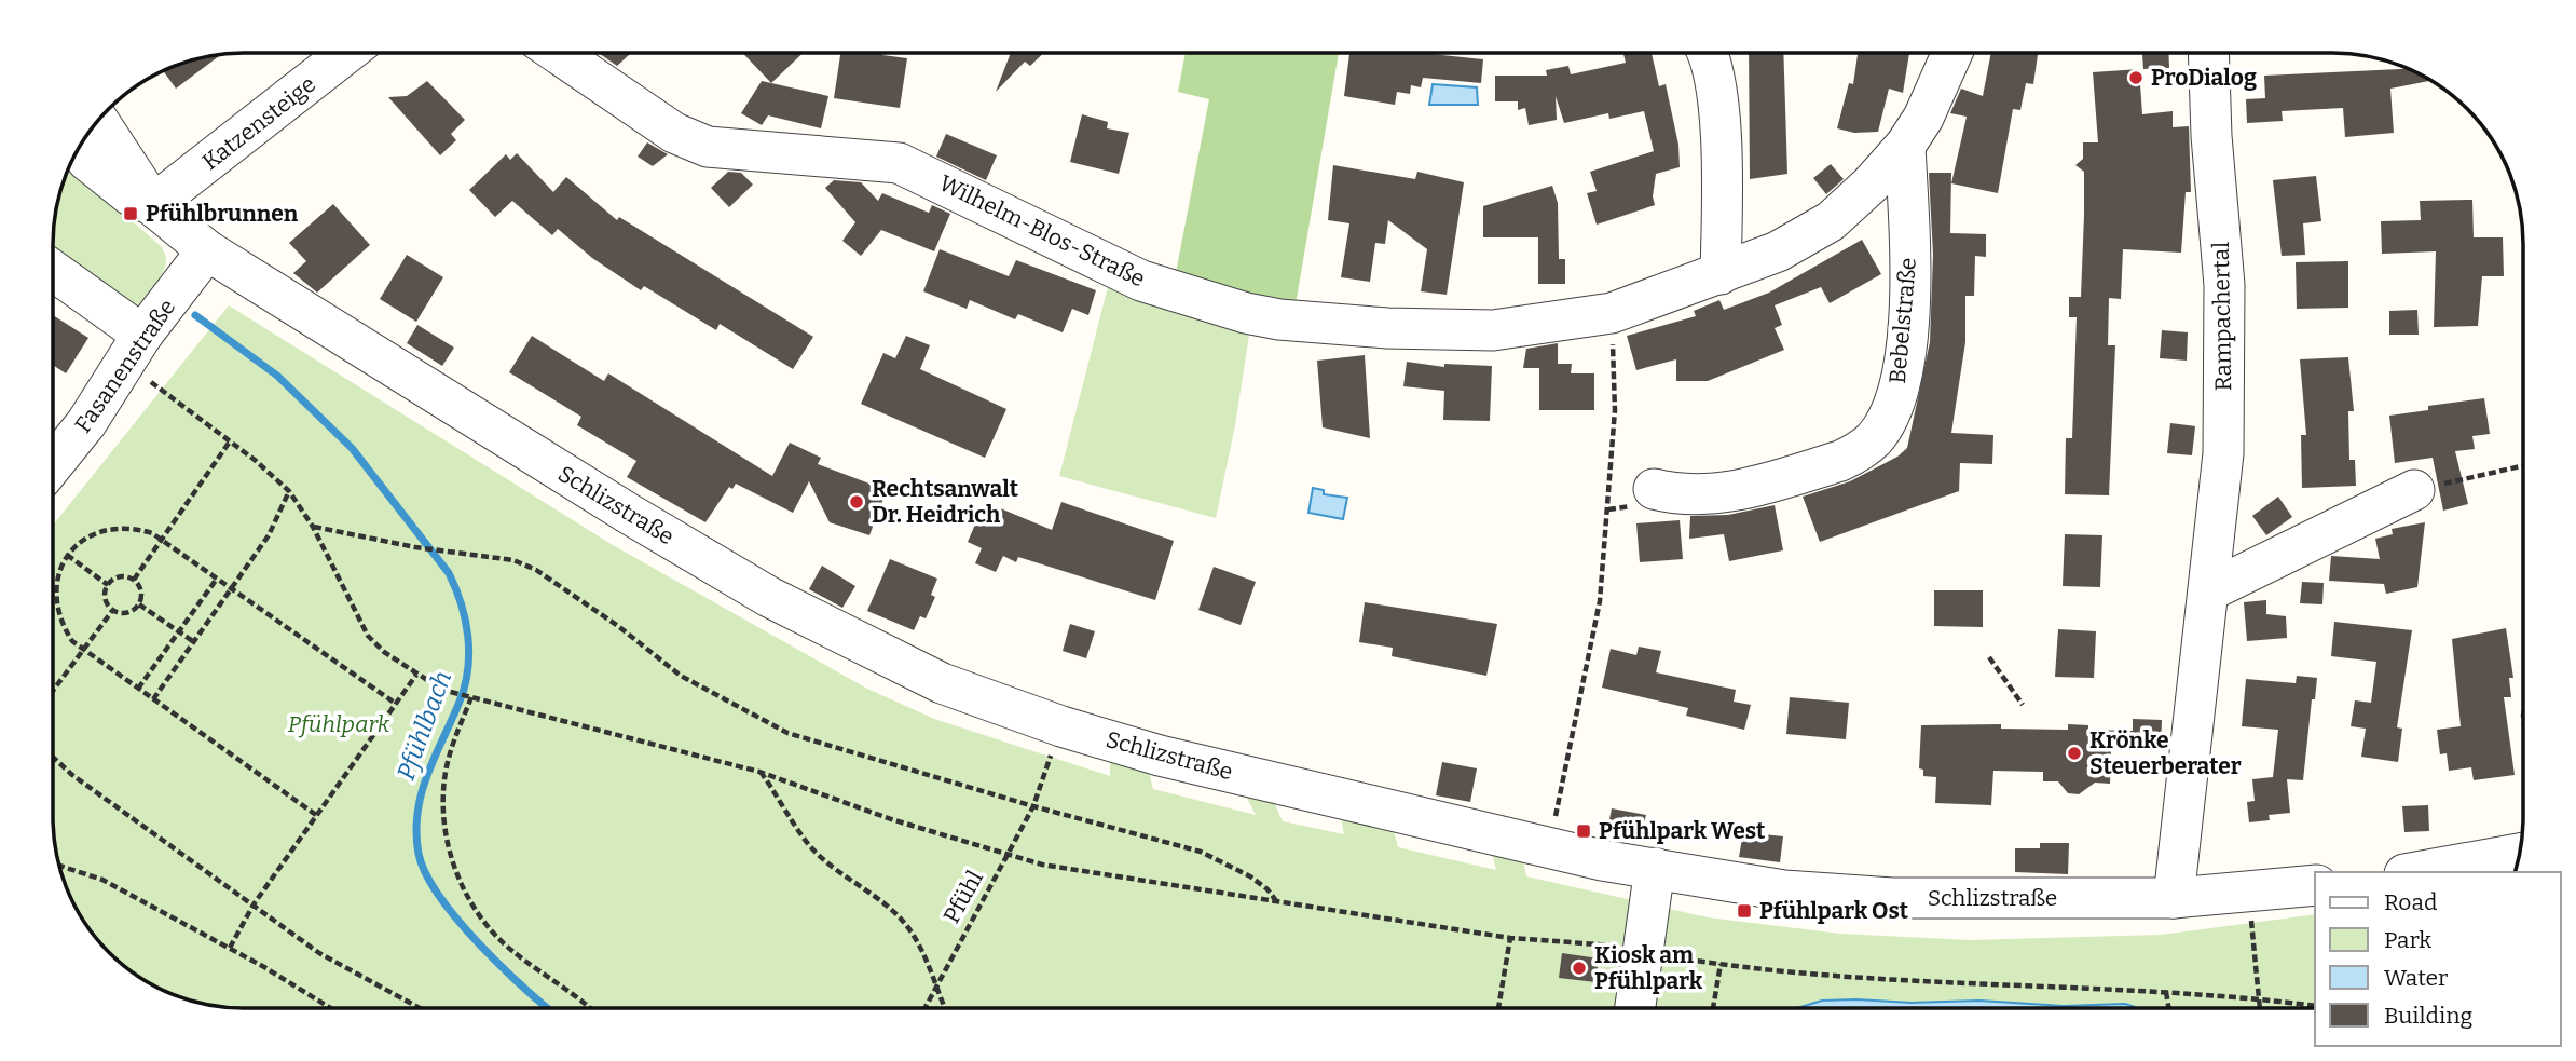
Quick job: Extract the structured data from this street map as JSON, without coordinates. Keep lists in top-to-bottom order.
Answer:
{
  "streets": {
    "street": [
      "Katzensteige",
      "Wilhelm-Blos-Straße",
      "Rampachertal",
      "Bebelstraße",
      "Fasanenstraße",
      "Schlizstraße"
    ],
    "path": ["Pfühl"]
  },
  "crossings": [
    ["Katzensteige", "Schlizstraße"],
    ["Wilhelm-Blos-Straße", "Bebelstraße"],
    ["Rampachertal", "Schlizstraße"],
    ["Fasanenstraße", "Schlizstraße"]
  ],
  "water": ["Pfühlbach"],
  "parks": ["Pfühlpark"],
  "places": {
    "other": [
      "ProDialog",
      "Rechtsanwalt Dr. Heidrich",
      "Krönke Steuerberater",
      "Kiosk am Pfühlpark"
    ],
    "transit": ["Pfühlbrunnen", "Pfühlpark West", "Pfühlpark Ost"]
  },
  "legend": [
    "Road",
    "Park",
    "Water",
    "Building"
  ]
}
